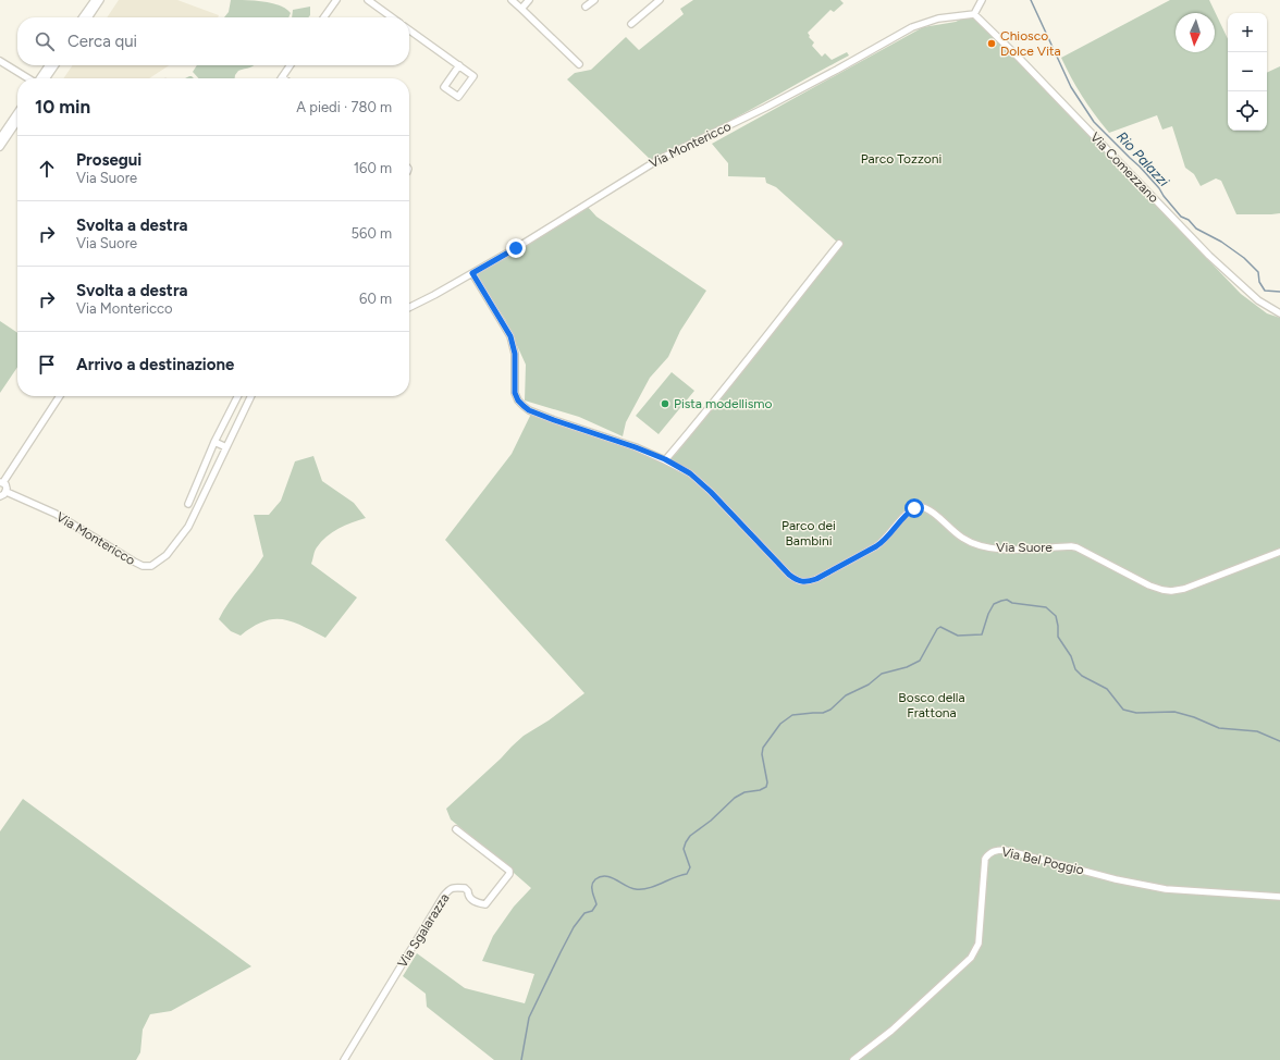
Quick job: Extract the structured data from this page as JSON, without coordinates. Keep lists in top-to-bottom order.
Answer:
{
  "streets": {
    "street": [
      "Via Montericco",
      "Via Comezzano",
      "Via Suore",
      "Via Bel Poggio",
      "Via Sgalarazza"
    ]
  },
  "crossings": [
    ["Via Montericco", "Via Comezzano"],
    ["Via Montericco", "Via Suore"]
  ],
  "water": ["Rio Palazzi"],
  "parks": ["Parco Tozzoni", "Parco dei Bambini", "Bosco della Frattona"],
  "places": ["Chiosco Dolce Vita", "Pista modellismo"],
  "north": "bottom",
  "page": {
    "map_buttons": ["+", "−"],
    "search": "Cerca qui",
    "heading": ["10 min", "A piedi · 780 m"],
    "list": [
      ["Prosegui", "Via Suore", "160 m"],
      ["Svolta a destra", "Via Suore", "560 m"],
      ["Svolta a destra", "Via Montericco", "60 m"],
      "Arrivo a destinazione"
    ]
  }
}
